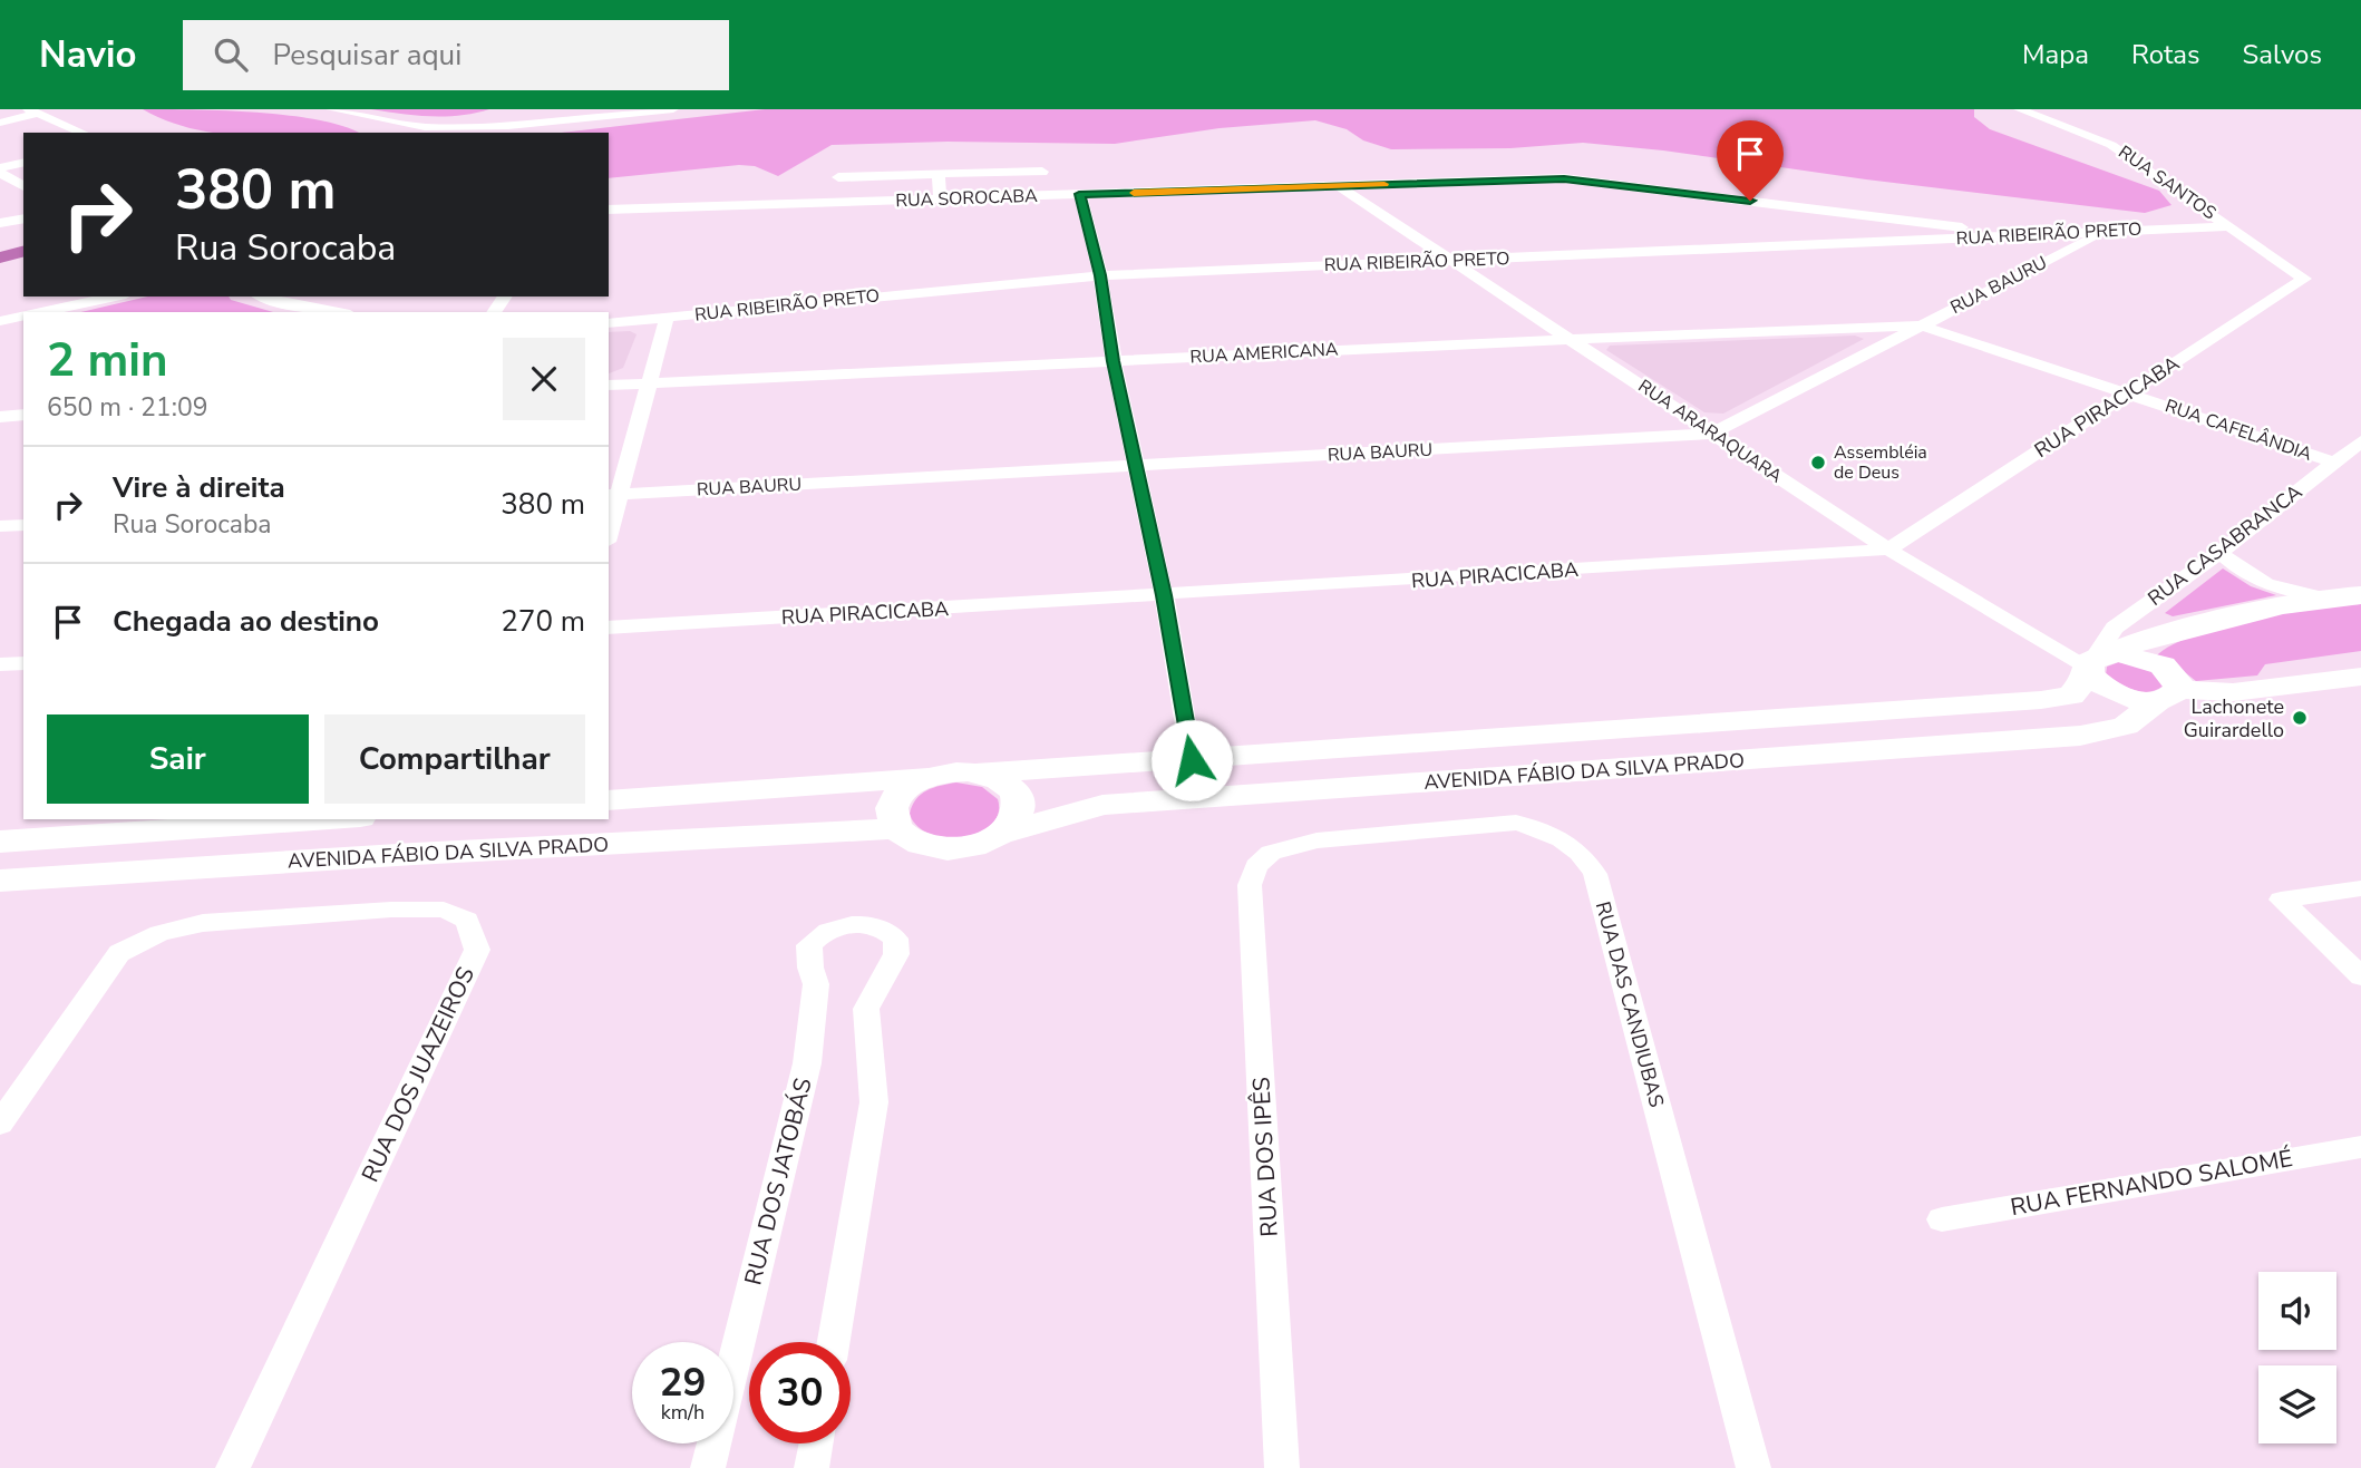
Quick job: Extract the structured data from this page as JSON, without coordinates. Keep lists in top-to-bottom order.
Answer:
{
  "streets": {
    "main road": ["AVENIDA FÁBIO DA SILVA PRADO"],
    "street": [
      "RUA SANTOS",
      "RUA SOROCABA",
      "RUA RIBEIRÃO PRETO",
      "RUA BAURU",
      "RUA AMERICANA",
      "RUA PIRACICABA",
      "RUA CAFELÂNDIA",
      "RUA ARARAQUARA",
      "RUA CASABRANCA",
      "RUA DAS CANDIUBAS",
      "RUA DOS JUAZEIROS",
      "RUA DOS IPÊS",
      "RUA DOS JATOBÁS",
      "RUA FERNANDO SALOMÉ"
    ]
  },
  "crossings": [
    ["RUA SANTOS", "RUA RIBEIRÃO PRETO"],
    ["RUA SANTOS", "RUA PIRACICABA"],
    ["RUA SOROCABA", "RUA RIBEIRÃO PRETO"],
    ["RUA SOROCABA", "RUA ARARAQUARA"],
    ["RUA RIBEIRÃO PRETO", "RUA BAURU"],
    ["RUA RIBEIRÃO PRETO", "RUA ARARAQUARA"],
    ["RUA BAURU", "RUA AMERICANA"],
    ["RUA BAURU", "RUA CAFELÂNDIA"],
    ["RUA BAURU", "RUA ARARAQUARA"],
    ["RUA AMERICANA", "RUA CAFELÂNDIA"],
    ["RUA AMERICANA", "RUA ARARAQUARA"],
    ["RUA PIRACICABA", "RUA CAFELÂNDIA"],
    ["RUA PIRACICABA", "RUA ARARAQUARA"],
    ["RUA CAFELÂNDIA", "RUA CASABRANCA"],
    ["RUA ARARAQUARA", "RUA CASABRANCA"],
    ["RUA ARARAQUARA", "AVENIDA FÁBIO DA SILVA PRADO"],
    ["RUA CASABRANCA", "AVENIDA FÁBIO DA SILVA PRADO"],
    ["RUA DAS CANDIUBAS", "RUA DOS IPÊS"]
  ],
  "places": ["Assembléia de Deus", "Lachonete Guirardello"],
  "page": {
    "header": "Navio",
    "search": "Pesquisar aqui",
    "nav": ["Mapa", "Rotas", "Salvos"],
    "turn": ["380 m", "Rua Sorocaba"],
    "heading": ["2 min", "650 m · 21:09"],
    "list": [
      {
        "name": "Vire à direita",
        "note": "Rua Sorocaba",
        "value": "380 m"
      },
      {
        "name": "Chegada ao destino",
        "value": "270 m"
      }
    ],
    "buttons": ["Sair", "Compartilhar"],
    "speed": "29 km/h",
    "limit": "30"
  }
}
